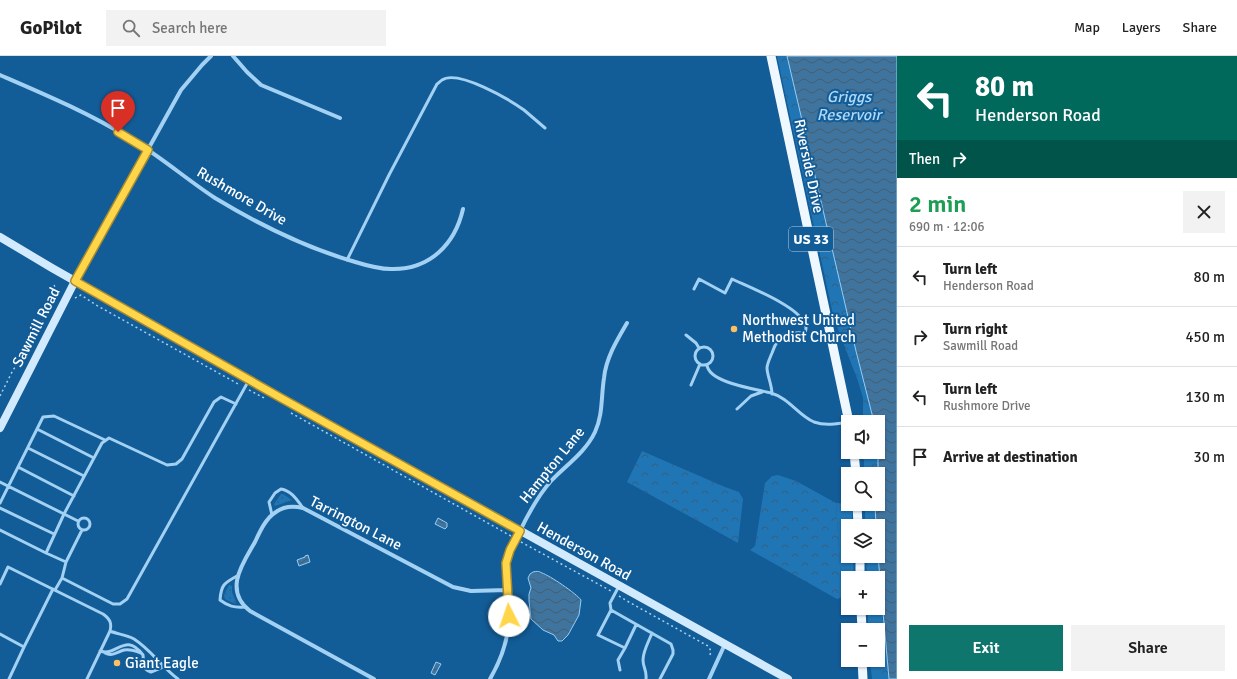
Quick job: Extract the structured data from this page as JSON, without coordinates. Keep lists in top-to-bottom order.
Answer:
{
  "streets": {
    "main road": [
      "Riverside Drive",
      "US 33",
      "Sawmill Road",
      "Henderson Road"
    ],
    "street": ["Rushmore Drive", "Hampton Lane", "Tarrington Lane"]
  },
  "crossings": [
    ["Rushmore Drive", "Sawmill Road"],
    ["Sawmill Road", "Henderson Road"],
    ["Hampton Lane", "Henderson Road"]
  ],
  "water": ["Griggs Reservoir"],
  "places": ["Northwest United Methodist Church", "Giant Eagle"],
  "page": {
    "header": "GoPilot",
    "search": "Search here",
    "nav": ["Map", "Layers", "Share"],
    "turn": ["80 m", "Henderson Road"],
    "then": "Then",
    "heading": ["2 min", "690 m · 12:06"],
    "list": [
      {
        "name": "Turn left",
        "note": "Henderson Road",
        "value": "80 m"
      },
      {
        "name": "Turn right",
        "note": "Sawmill Road",
        "value": "450 m"
      },
      {
        "name": "Turn left",
        "note": "Rushmore Drive",
        "value": "130 m"
      },
      {
        "name": "Arrive at destination",
        "value": "30 m"
      }
    ],
    "map_buttons": ["+", "−"],
    "buttons": ["Exit", "Share"]
  }
}
